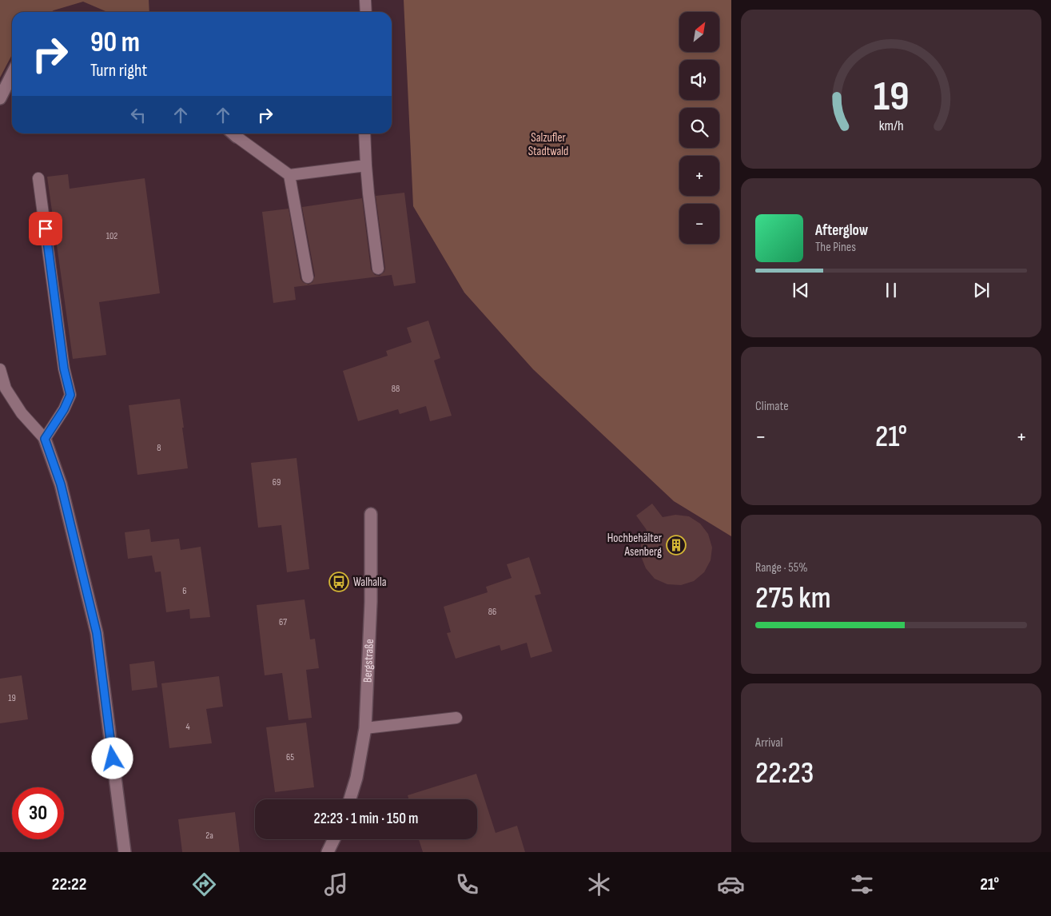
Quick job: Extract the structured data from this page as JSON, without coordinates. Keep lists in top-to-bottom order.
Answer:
{
  "streets": {
    "street": ["Bergstraße"]
  },
  "parks": ["Salzufler Stadtwald"],
  "places": {
    "building": ["Hochbehälter Asenberg"],
    "bus stop": ["Walhalla"]
  },
  "house_numbers": [
    "102",
    "88",
    "8",
    "69",
    "6",
    "86",
    "67",
    "19",
    "4",
    "65",
    "2a"
  ],
  "north": "top right",
  "page": {
    "map_buttons": ["+", "−"],
    "turn": ["90 m", "Turn right"],
    "song": ["Afterglow", "The Pines"],
    "tile": [
      "Climate",
      ["Range · 55%", "275 km"],
      ["Arrival", "22:23"]
    ],
    "heat": ["−", "21°", "+"],
    "limit": "30",
    "trip": "22:23 · 1 min · 150 m",
    "tabs": ["22:22", "21°"],
    "gauge": ["19", "km/h"]
  }
}
